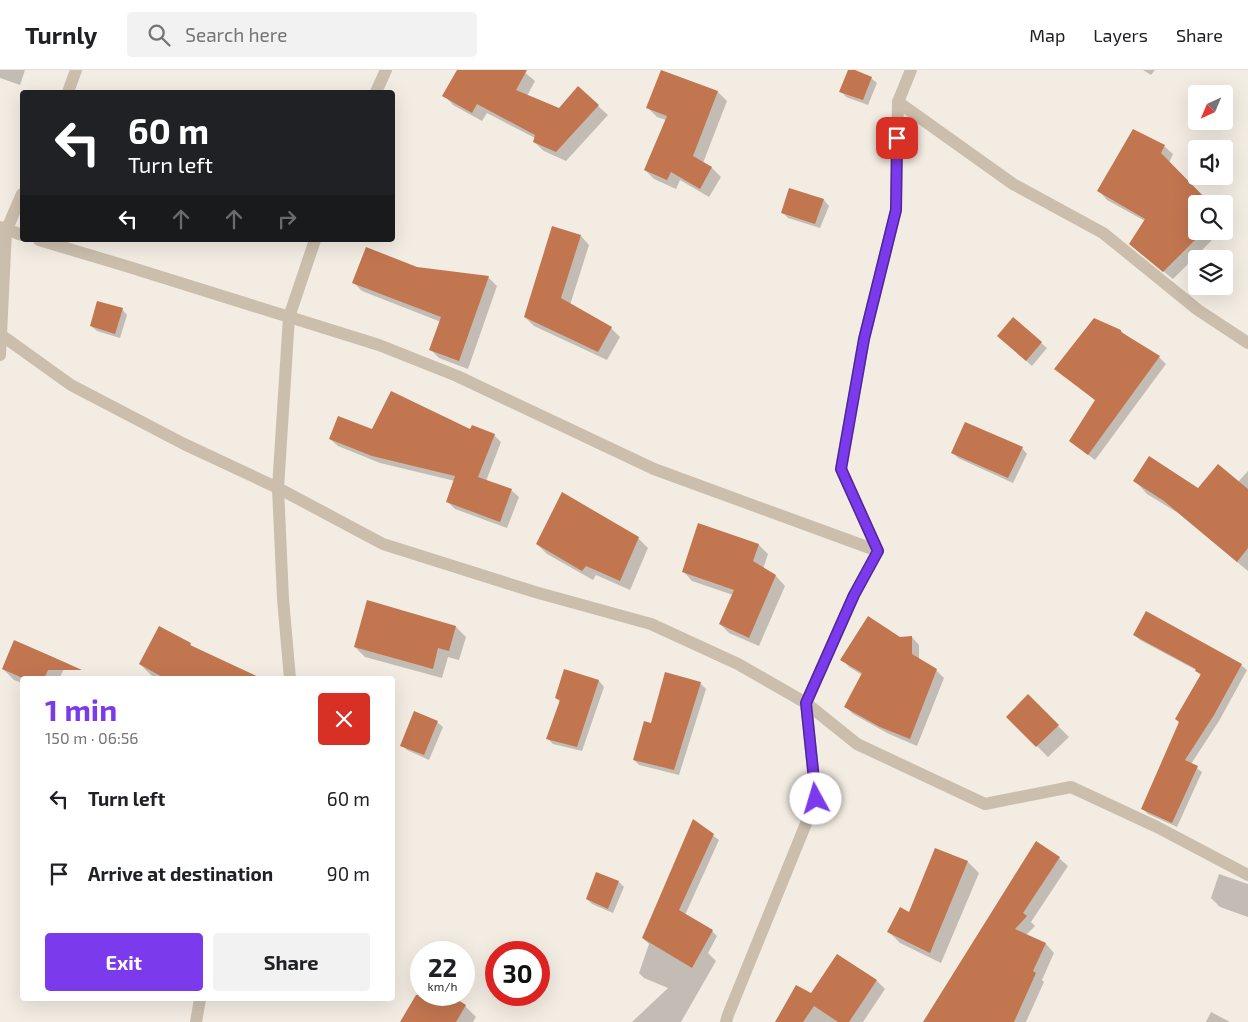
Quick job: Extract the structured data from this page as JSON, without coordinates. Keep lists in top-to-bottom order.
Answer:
{
  "north": "bottom left",
  "page": {
    "header": "Turnly",
    "search": "Search here",
    "nav": ["Map", "Layers", "Share"],
    "turn": ["60 m", "Turn left"],
    "heading": ["1 min", "150 m · 06:56"],
    "list": [
      {
        "name": "Turn left",
        "value": "60 m"
      },
      {
        "name": "Arrive at destination",
        "value": "90 m"
      }
    ],
    "buttons": ["Exit", "Share"],
    "speed": "22 km/h",
    "limit": "30"
  }
}
